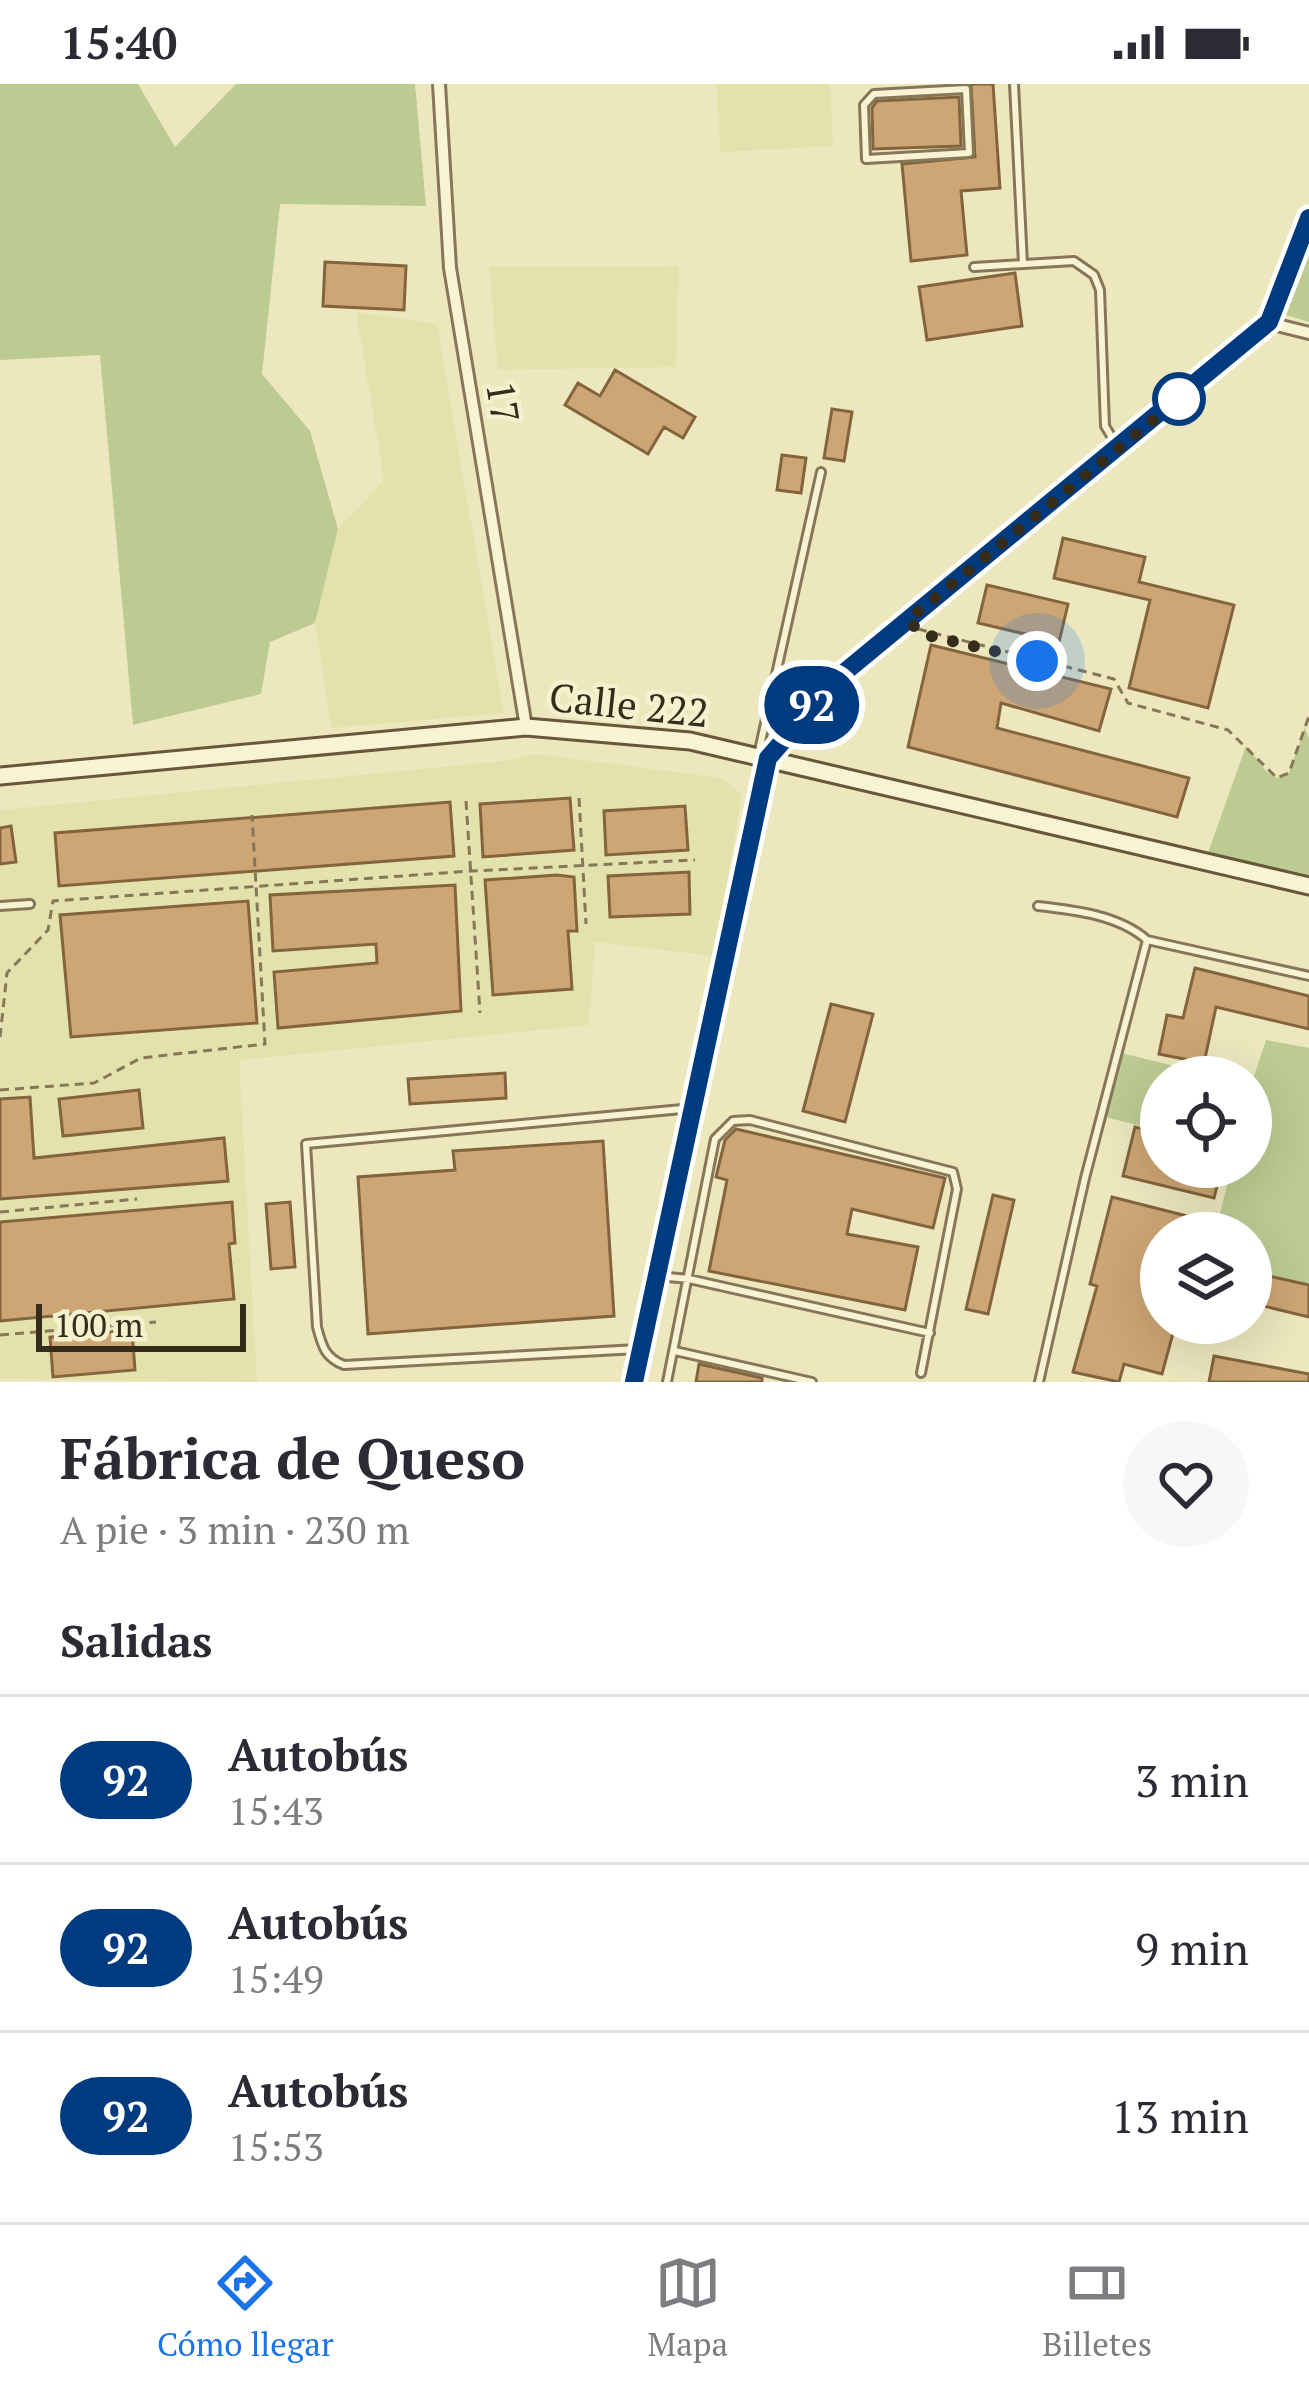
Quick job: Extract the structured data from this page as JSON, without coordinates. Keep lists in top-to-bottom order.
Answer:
{
  "streets": {
    "main road": ["Calle 222"],
    "street": ["17"]
  },
  "crossings": [
    ["17", "Calle 222"]
  ],
  "lines": ["bus line 92"],
  "scale_bar": "100 m",
  "page": {
    "status": "15:40",
    "on_map": "92",
    "scale": "100 m",
    "heading": [
      ["Fábrica de Queso", "A pie · 3 min · 230 m"],
      "Salidas"
    ],
    "list": [
      {
        "mark": "92",
        "name": "Autobús",
        "note": "15:43",
        "value": "3 min"
      },
      {
        "mark": "92",
        "name": "Autobús",
        "note": "15:49",
        "value": "9 min"
      },
      {
        "mark": "92",
        "name": "Autobús",
        "note": "15:53",
        "value": "13 min"
      }
    ],
    "tabs": ["Cómo llegar", "Mapa", "Billetes"]
  }
}
